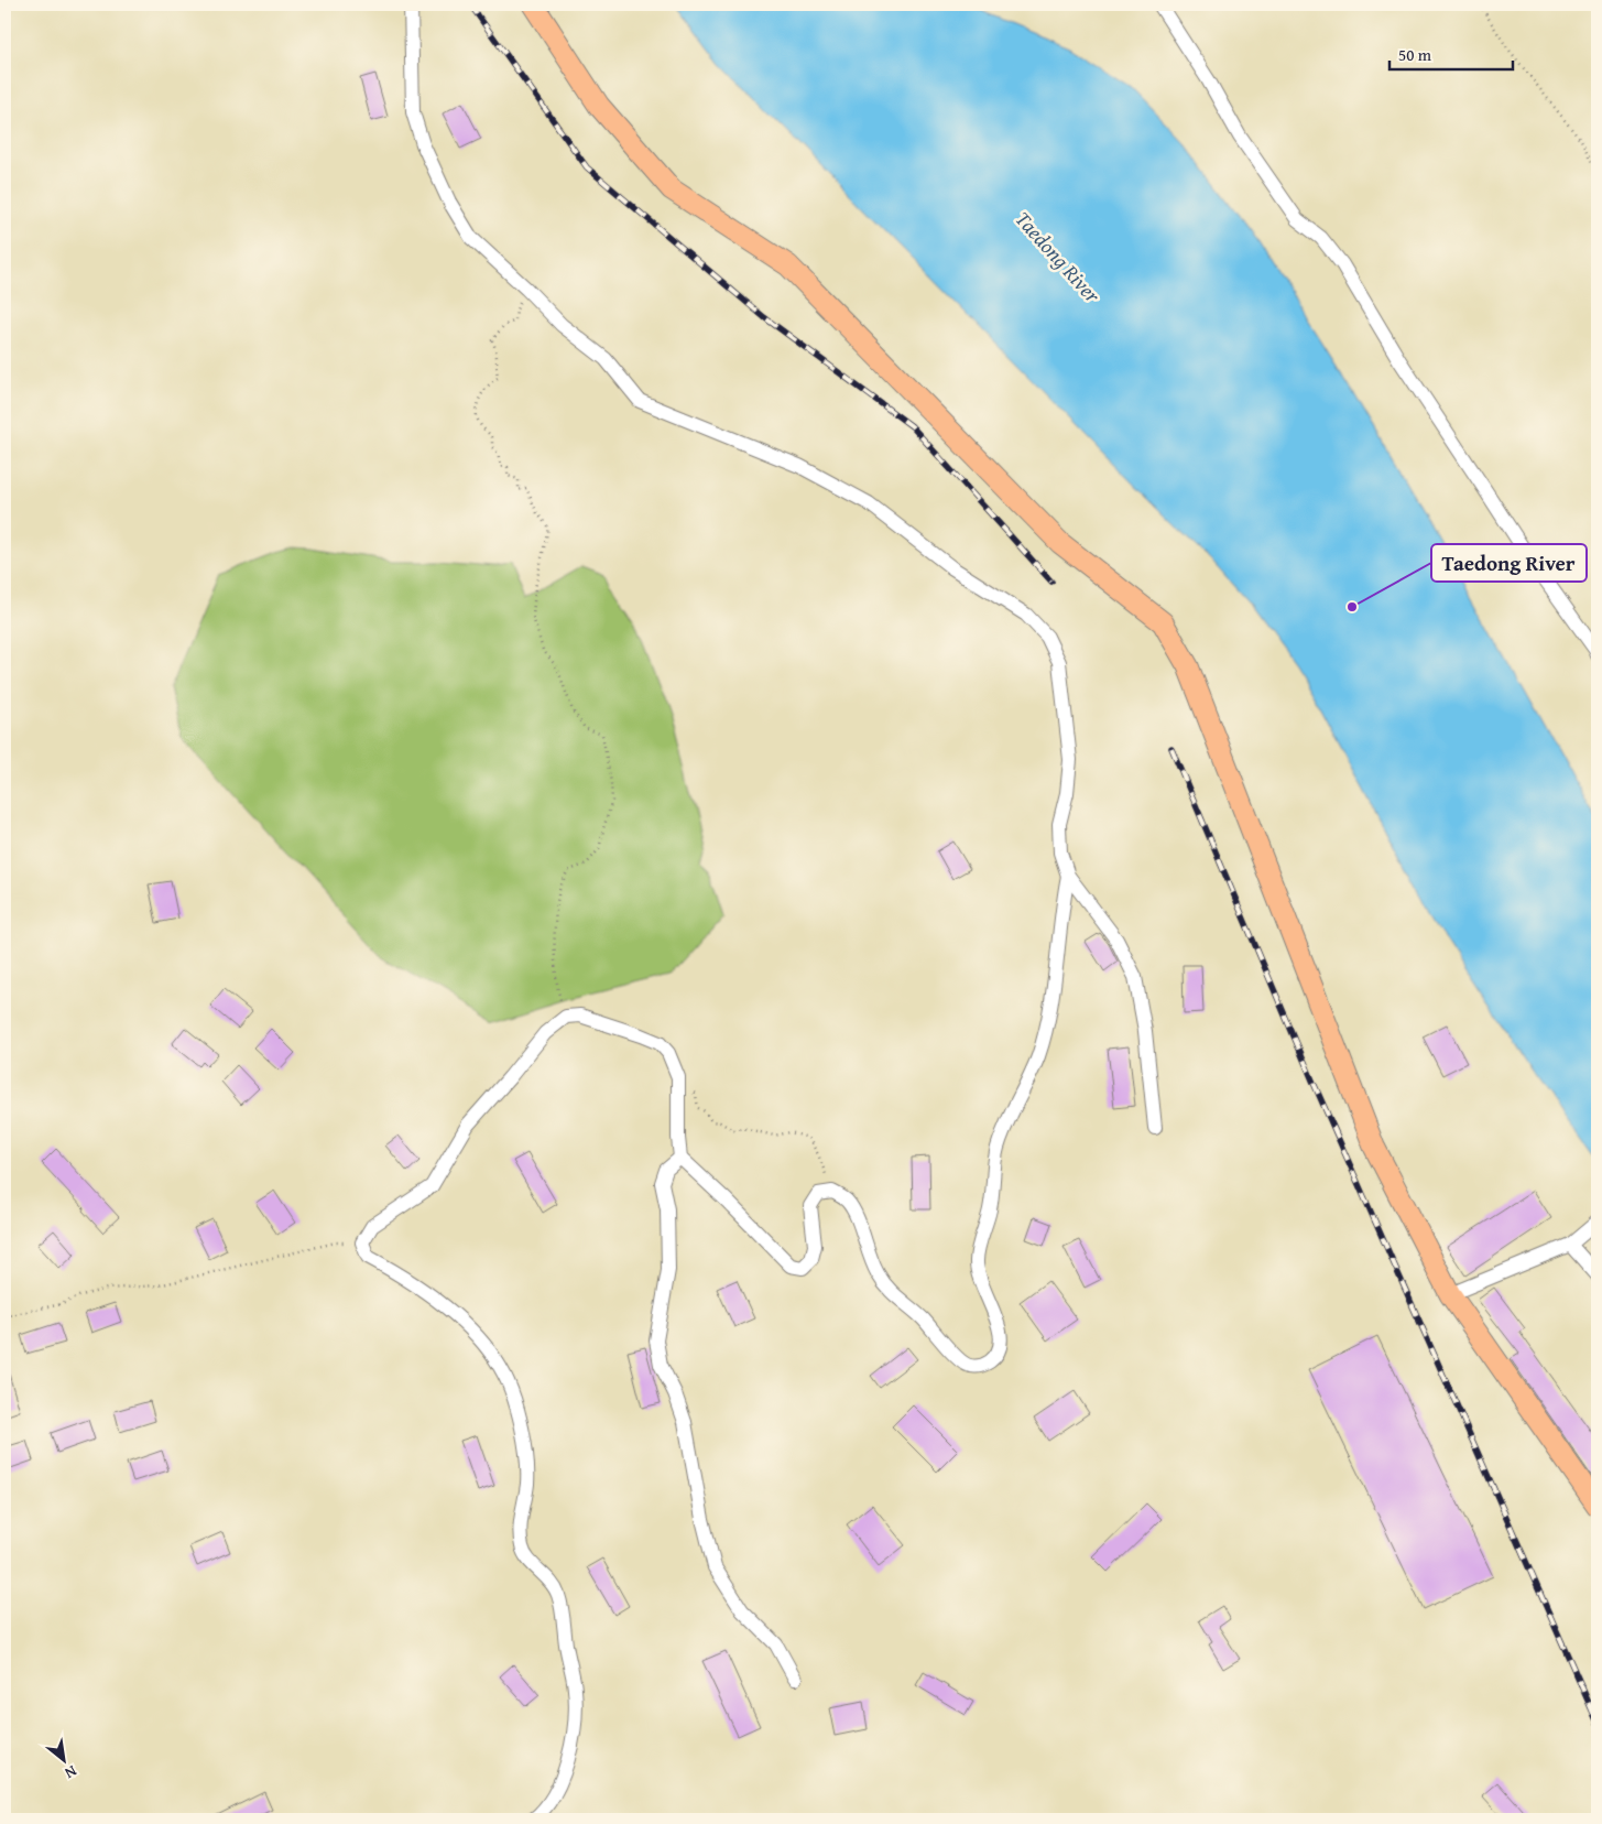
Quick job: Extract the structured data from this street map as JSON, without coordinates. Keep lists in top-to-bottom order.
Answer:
{
  "water": ["Taedong River"],
  "places": ["Taedong River"],
  "scale_bar": "50 m",
  "north": "bottom right"
}
